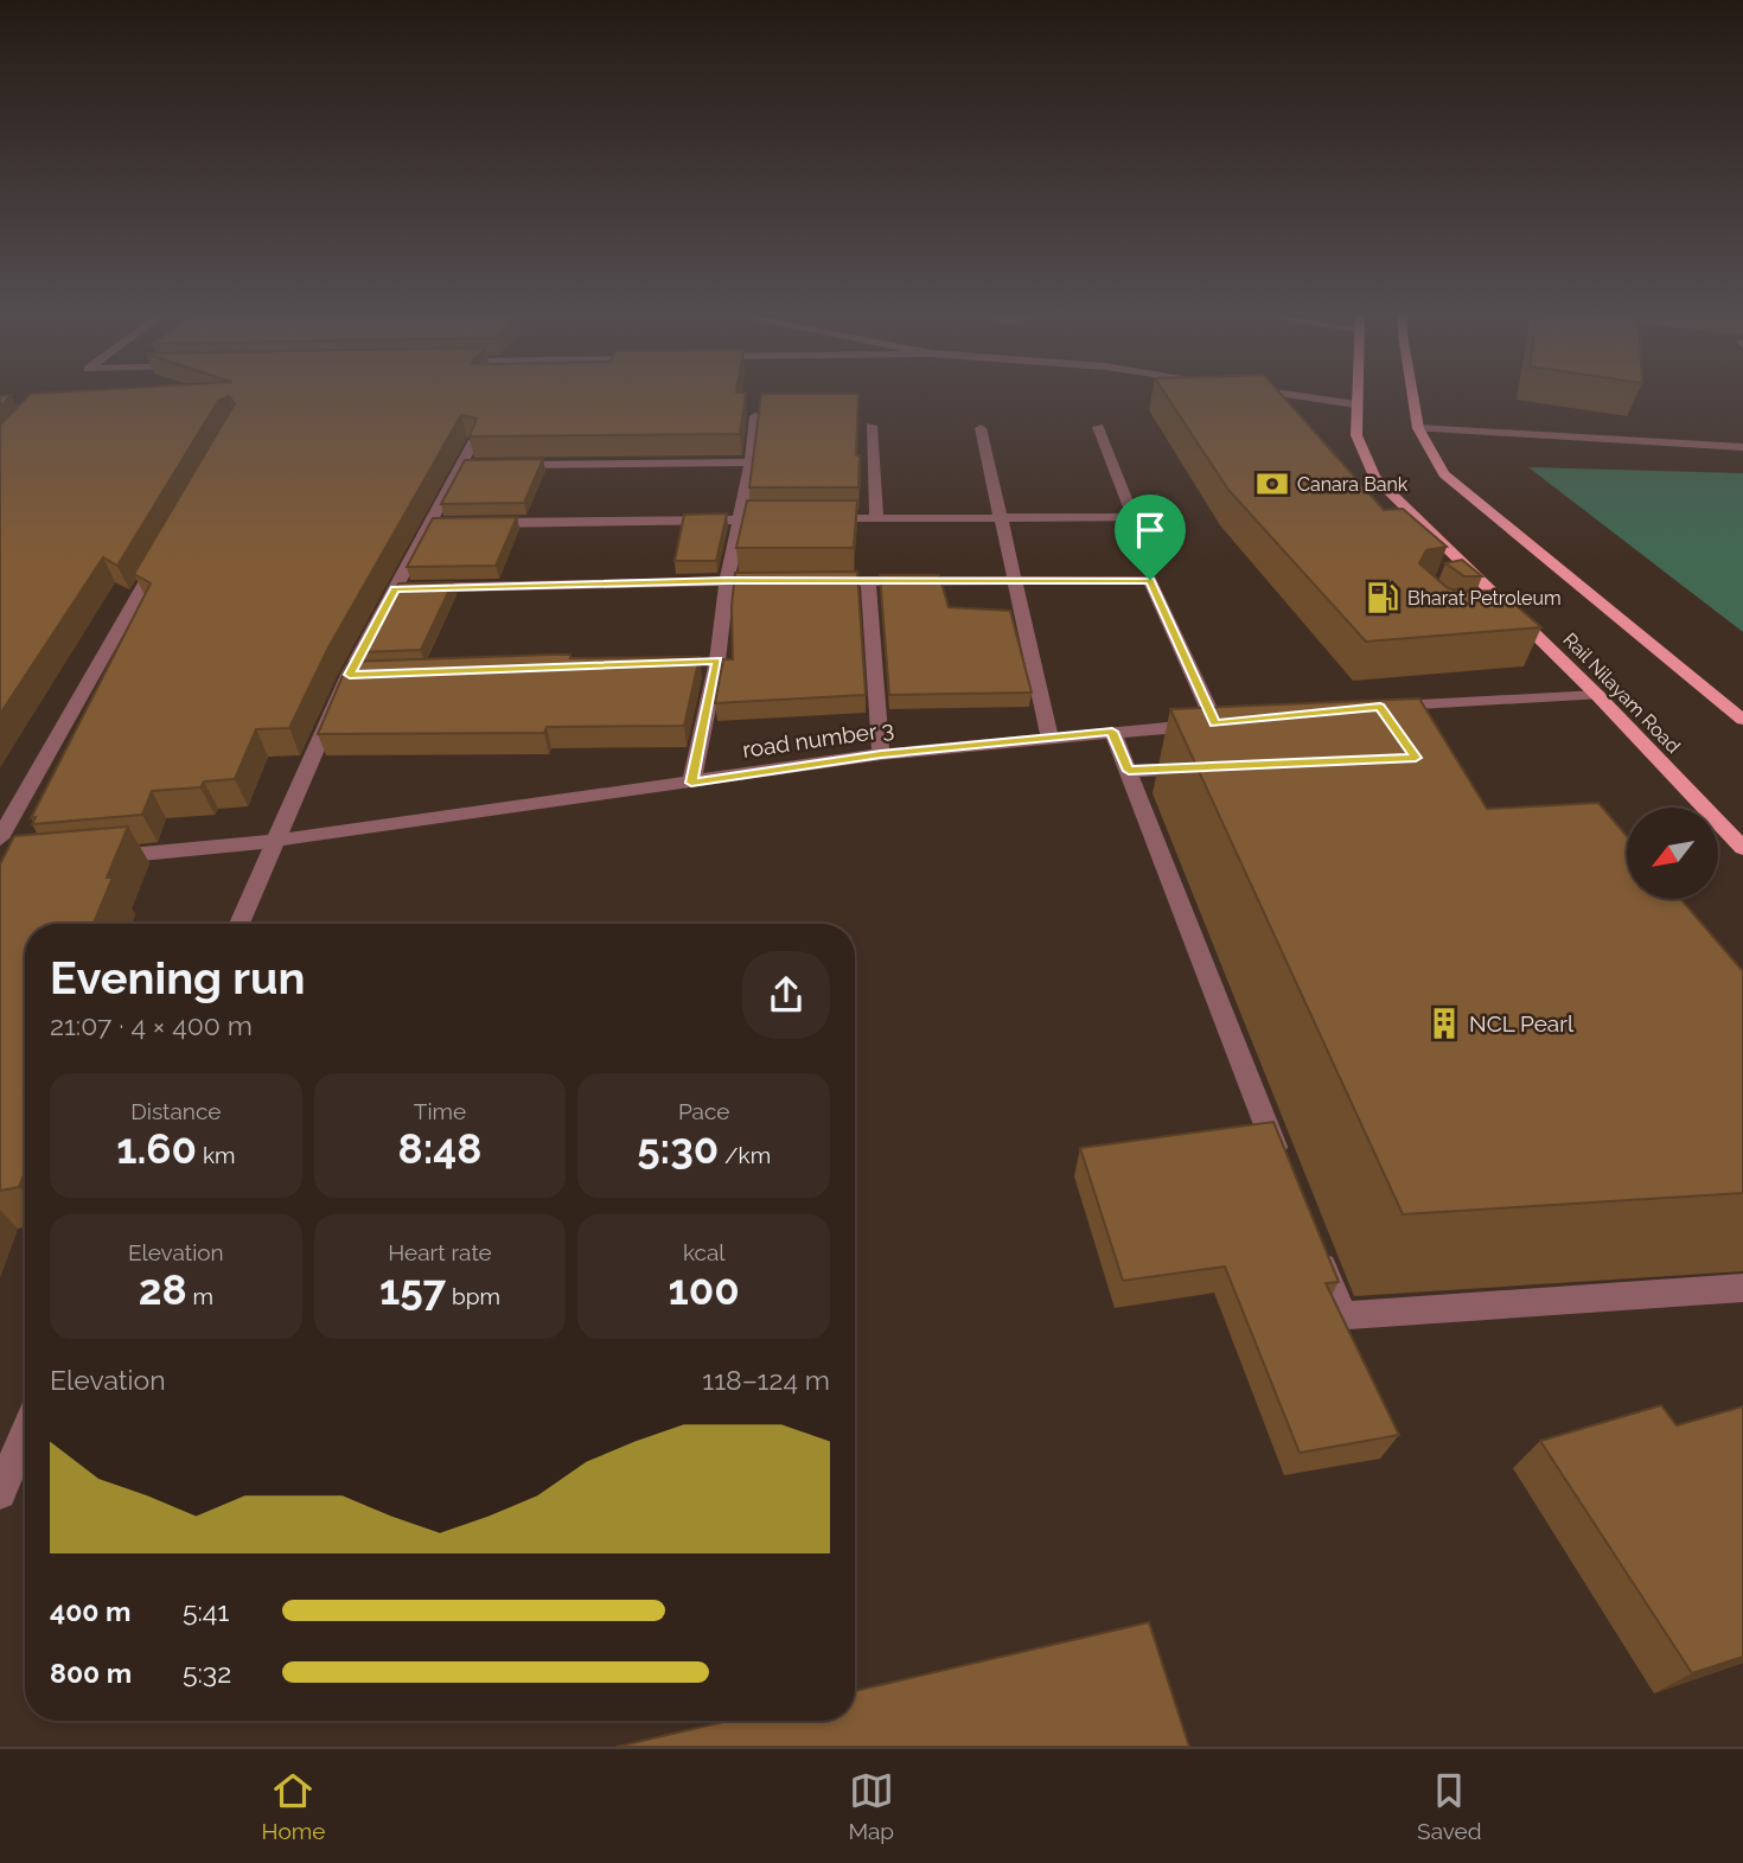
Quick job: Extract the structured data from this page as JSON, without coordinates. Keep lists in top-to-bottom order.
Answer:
{
  "streets": {
    "main road": ["Rail Nilayam Road"],
    "street": ["road number 3"]
  },
  "places": {
    "bank": ["Canara Bank"],
    "fuel station": ["Bharat Petroleum"],
    "building": ["NCL Pearl"]
  },
  "north": "bottom left",
  "page": {
    "heading": ["Evening run", "21:07 · 4 × 400 m"],
    "stats": [
      ["Distance", "1.60 km"],
      ["Time", "8:48"],
      ["Pace", "5:30 /km"],
      ["Elevation", "28 m"],
      ["Heart rate", "157 bpm"],
      ["kcal", "100"]
    ],
    "chart": ["Elevation", "118–124 m"],
    "list": [
      {
        "name": "400 m",
        "note": "5:41"
      },
      {
        "name": "800 m",
        "note": "5:32"
      }
    ],
    "tabs": ["Home", "Map", "Saved"]
  }
}
